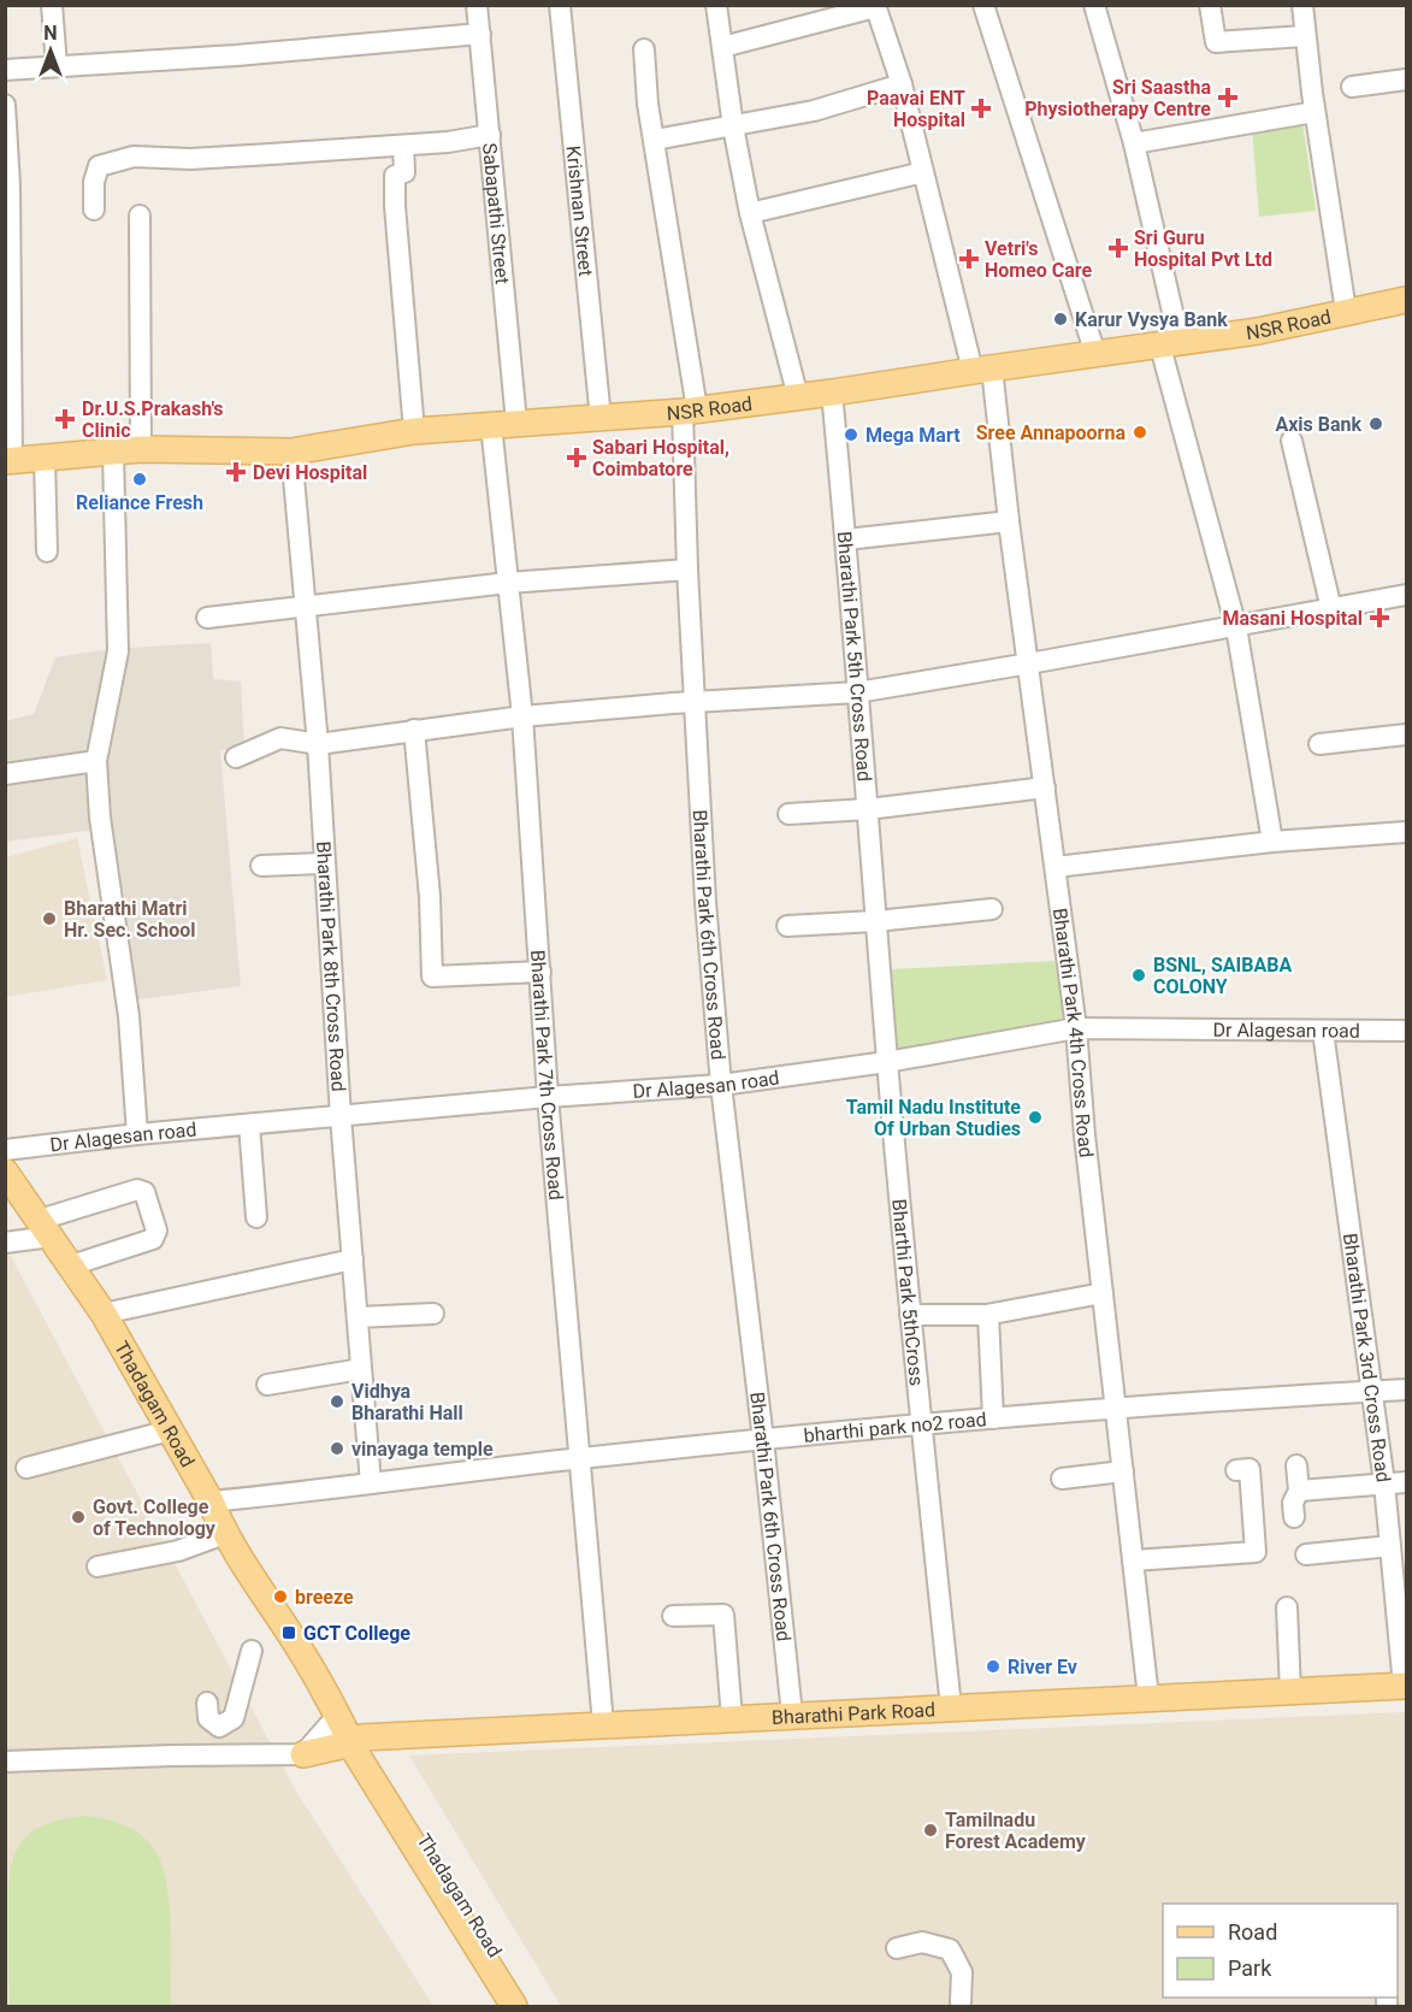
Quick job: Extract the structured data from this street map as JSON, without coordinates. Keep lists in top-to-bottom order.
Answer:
{
  "streets": {
    "main road": ["NSR Road", "Thadagam Road", "Bharathi Park Road"],
    "street": [
      "Krishnan Street",
      "Sabapathi Street",
      "Bharathi Park 5th Cross Road",
      "Bharathi Park 6th Cross Road",
      "Bharathi Park 8th Cross Road",
      "Dr Alagesan road",
      "Bharathi Park 4th Cross Road",
      "Bharathi Park 7th Cross Road",
      "Bharthi Park 5thCross",
      "Bharathi Park 3rd Cross Road",
      "bharthi park no2 road"
    ]
  },
  "crossings": [
    ["Krishnan Street", "NSR Road"],
    ["Sabapathi Street", "NSR Road"],
    ["Sabapathi Street", "Bharathi Park 7th Cross Road"],
    ["NSR Road", "Bharathi Park 5th Cross Road"],
    ["NSR Road", "Bharathi Park 6th Cross Road"],
    ["NSR Road", "Bharathi Park 8th Cross Road"],
    ["NSR Road", "Bharathi Park 4th Cross Road"],
    ["NSR Road", "Bharathi Park 7th Cross Road"],
    ["Bharathi Park 5th Cross Road", "Bharthi Park 5thCross"],
    ["Bharathi Park 6th Cross Road", "Dr Alagesan road"],
    ["Bharathi Park 6th Cross Road", "bharthi park no2 road"],
    ["Bharathi Park 6th Cross Road", "Bharathi Park Road"],
    ["Bharathi Park 8th Cross Road", "Dr Alagesan road"],
    ["Bharathi Park 8th Cross Road", "bharthi park no2 road"],
    ["Dr Alagesan road", "Bharathi Park 4th Cross Road"],
    ["Dr Alagesan road", "Bharathi Park 7th Cross Road"],
    ["Dr Alagesan road", "Bharthi Park 5thCross"],
    ["Dr Alagesan road", "Bharathi Park 3rd Cross Road"],
    ["Bharathi Park 4th Cross Road", "bharthi park no2 road"],
    ["Bharathi Park 4th Cross Road", "Bharathi Park Road"],
    ["Bharathi Park 7th Cross Road", "bharthi park no2 road"],
    ["Bharathi Park 7th Cross Road", "Bharathi Park Road"],
    ["Bharthi Park 5thCross", "bharthi park no2 road"],
    ["Bharthi Park 5thCross", "Bharathi Park Road"],
    ["Bharathi Park 3rd Cross Road", "bharthi park no2 road"],
    ["Bharathi Park 3rd Cross Road", "Bharathi Park Road"],
    ["Thadagam Road", "bharthi park no2 road"],
    ["Thadagam Road", "Bharathi Park Road"]
  ],
  "places": {
    "health": [
      "Sri Saastha Physiotherapy Centre",
      "Paavai ENT Hospital",
      "Sri Guru Hospital Pvt Ltd",
      "Vetri's Homeo Care",
      "Dr.U.S.Prakash's Clinic",
      "Sabari Hospital, Coimbatore",
      "Devi Hospital",
      "Masani Hospital"
    ],
    "other": [
      "Karur Vysya Bank",
      "Axis Bank",
      "Sree Annapoorna",
      "Mega Mart",
      "Reliance Fresh",
      "Bharathi Matri Hr. Sec. School",
      "BSNL, SAIBABA COLONY",
      "Tamil Nadu Institute Of Urban Studies",
      "Vidhya Bharathi Hall",
      "vinayaga temple",
      "Govt. College of Technology",
      "breeze",
      "River Ev",
      "Tamilnadu Forest Academy"
    ],
    "transit": ["GCT College"]
  },
  "legend": ["Road", "Park"],
  "north": "top"
}
